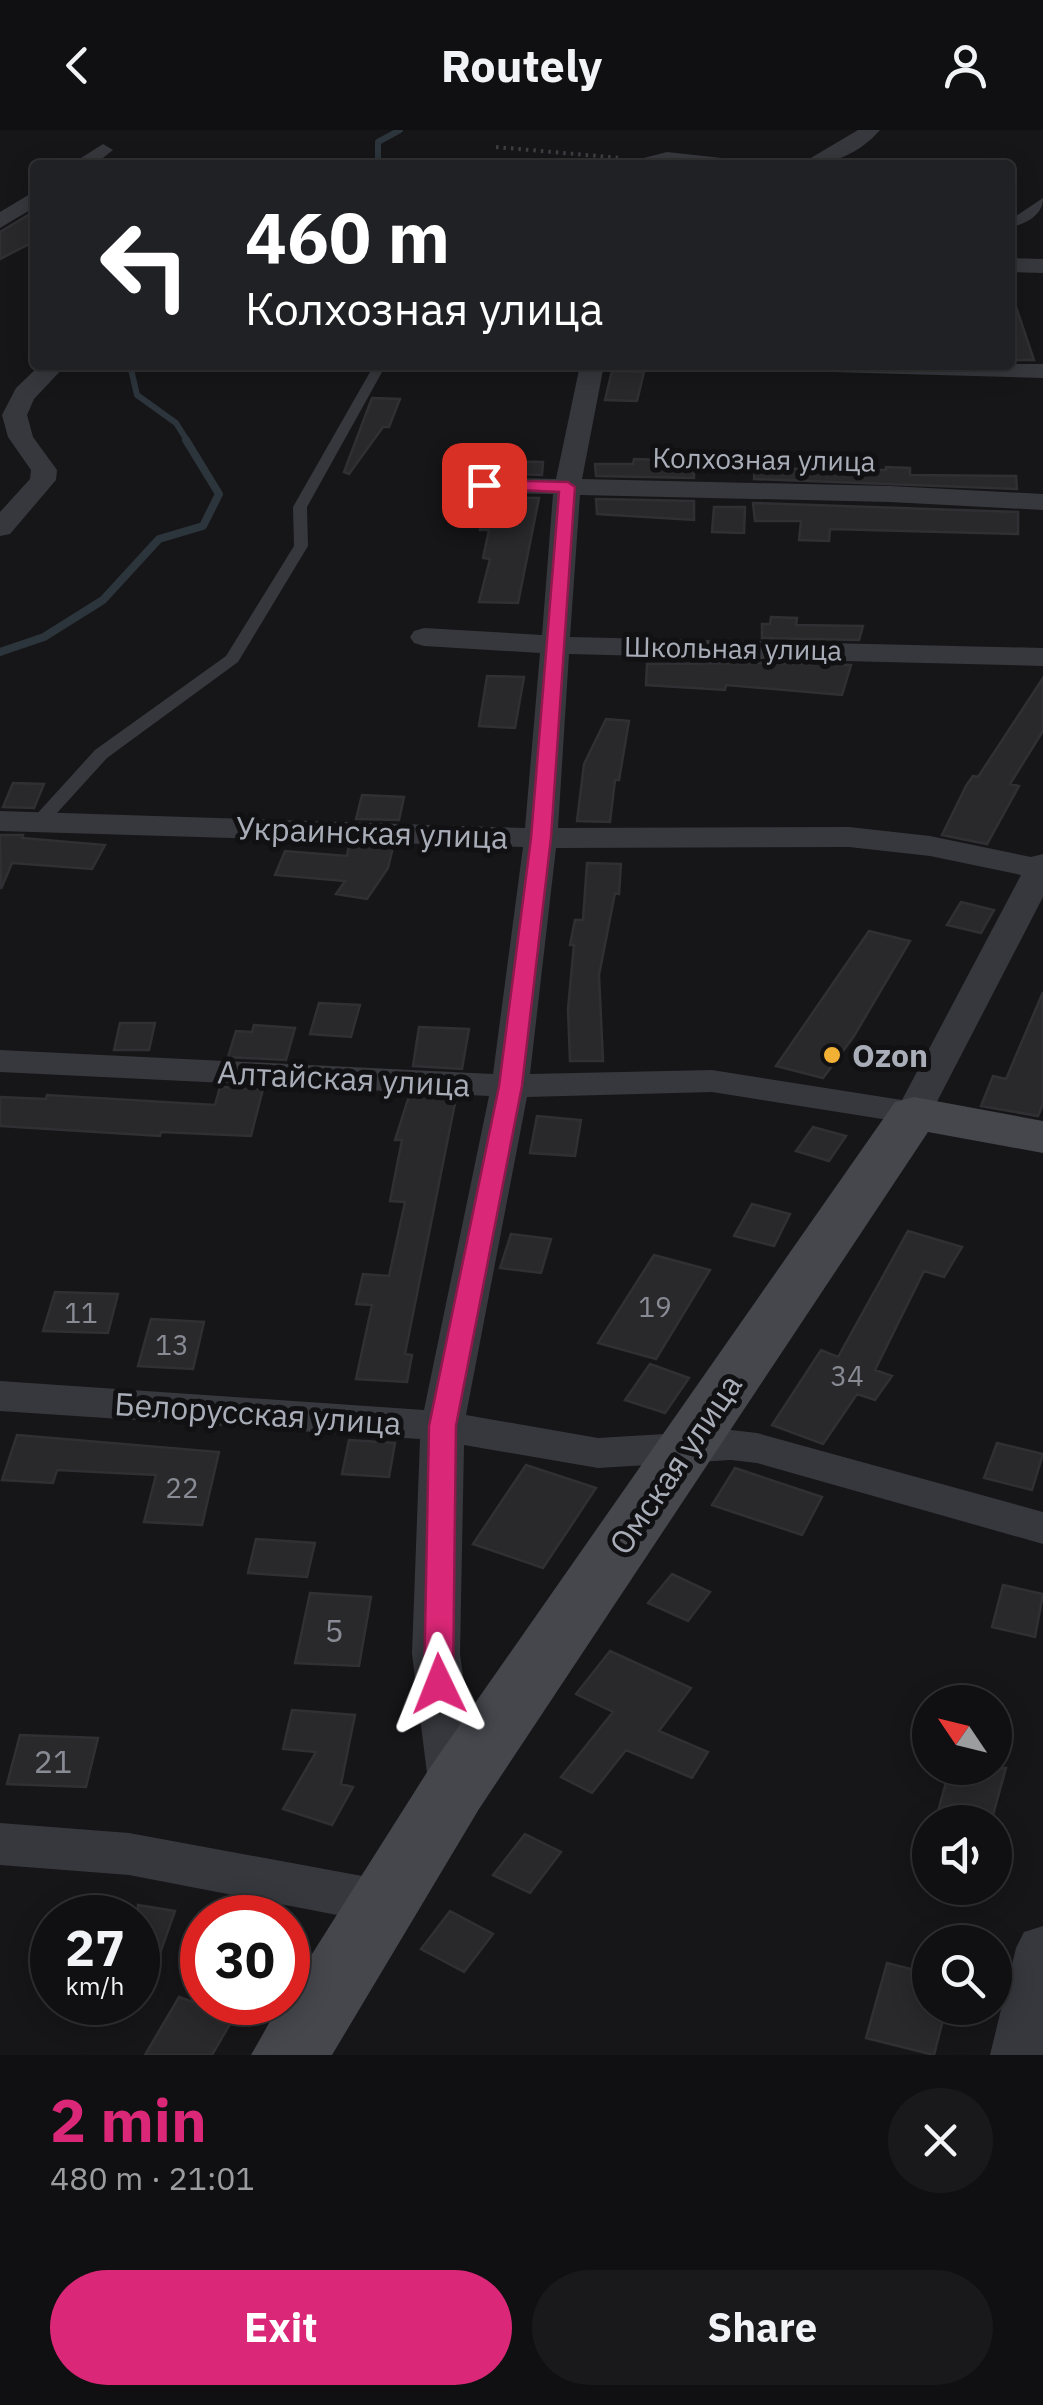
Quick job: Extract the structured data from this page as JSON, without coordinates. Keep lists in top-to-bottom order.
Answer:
{
  "streets": {
    "street": [
      "Колхозная улица",
      "Школьная улица",
      "Украинская улица",
      "Алтайская улица",
      "Белорусская улица",
      "Омская улица"
    ]
  },
  "crossings": [
    ["Украинская улица", "Омская улица"],
    ["Алтайская улица", "Омская улица"],
    ["Белорусская улица", "Омская улица"]
  ],
  "places": ["Ozon"],
  "house_numbers": [
    "19",
    "11",
    "13",
    "34",
    "22",
    "5",
    "21"
  ],
  "north": "top left",
  "page": {
    "header": "Routely",
    "turn": ["460 m", "Колхозная улица"],
    "speed": "27 km/h",
    "limit": "30",
    "heading": ["2 min", "480 m · 21:01"],
    "buttons": ["Exit", "Share"]
  }
}
